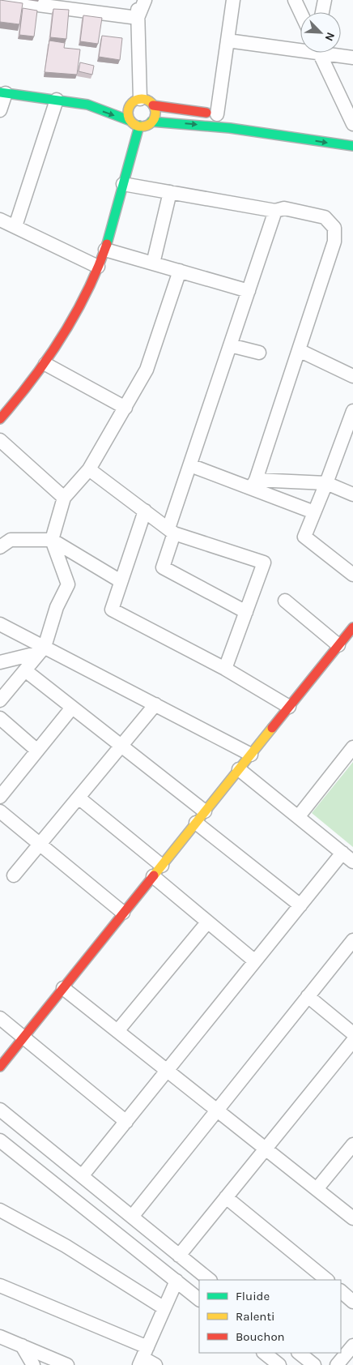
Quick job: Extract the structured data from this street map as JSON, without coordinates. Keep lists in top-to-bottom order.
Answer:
{
  "legend": ["Fluide", "Ralenti", "Bouchon"],
  "north": "bottom right"
}
